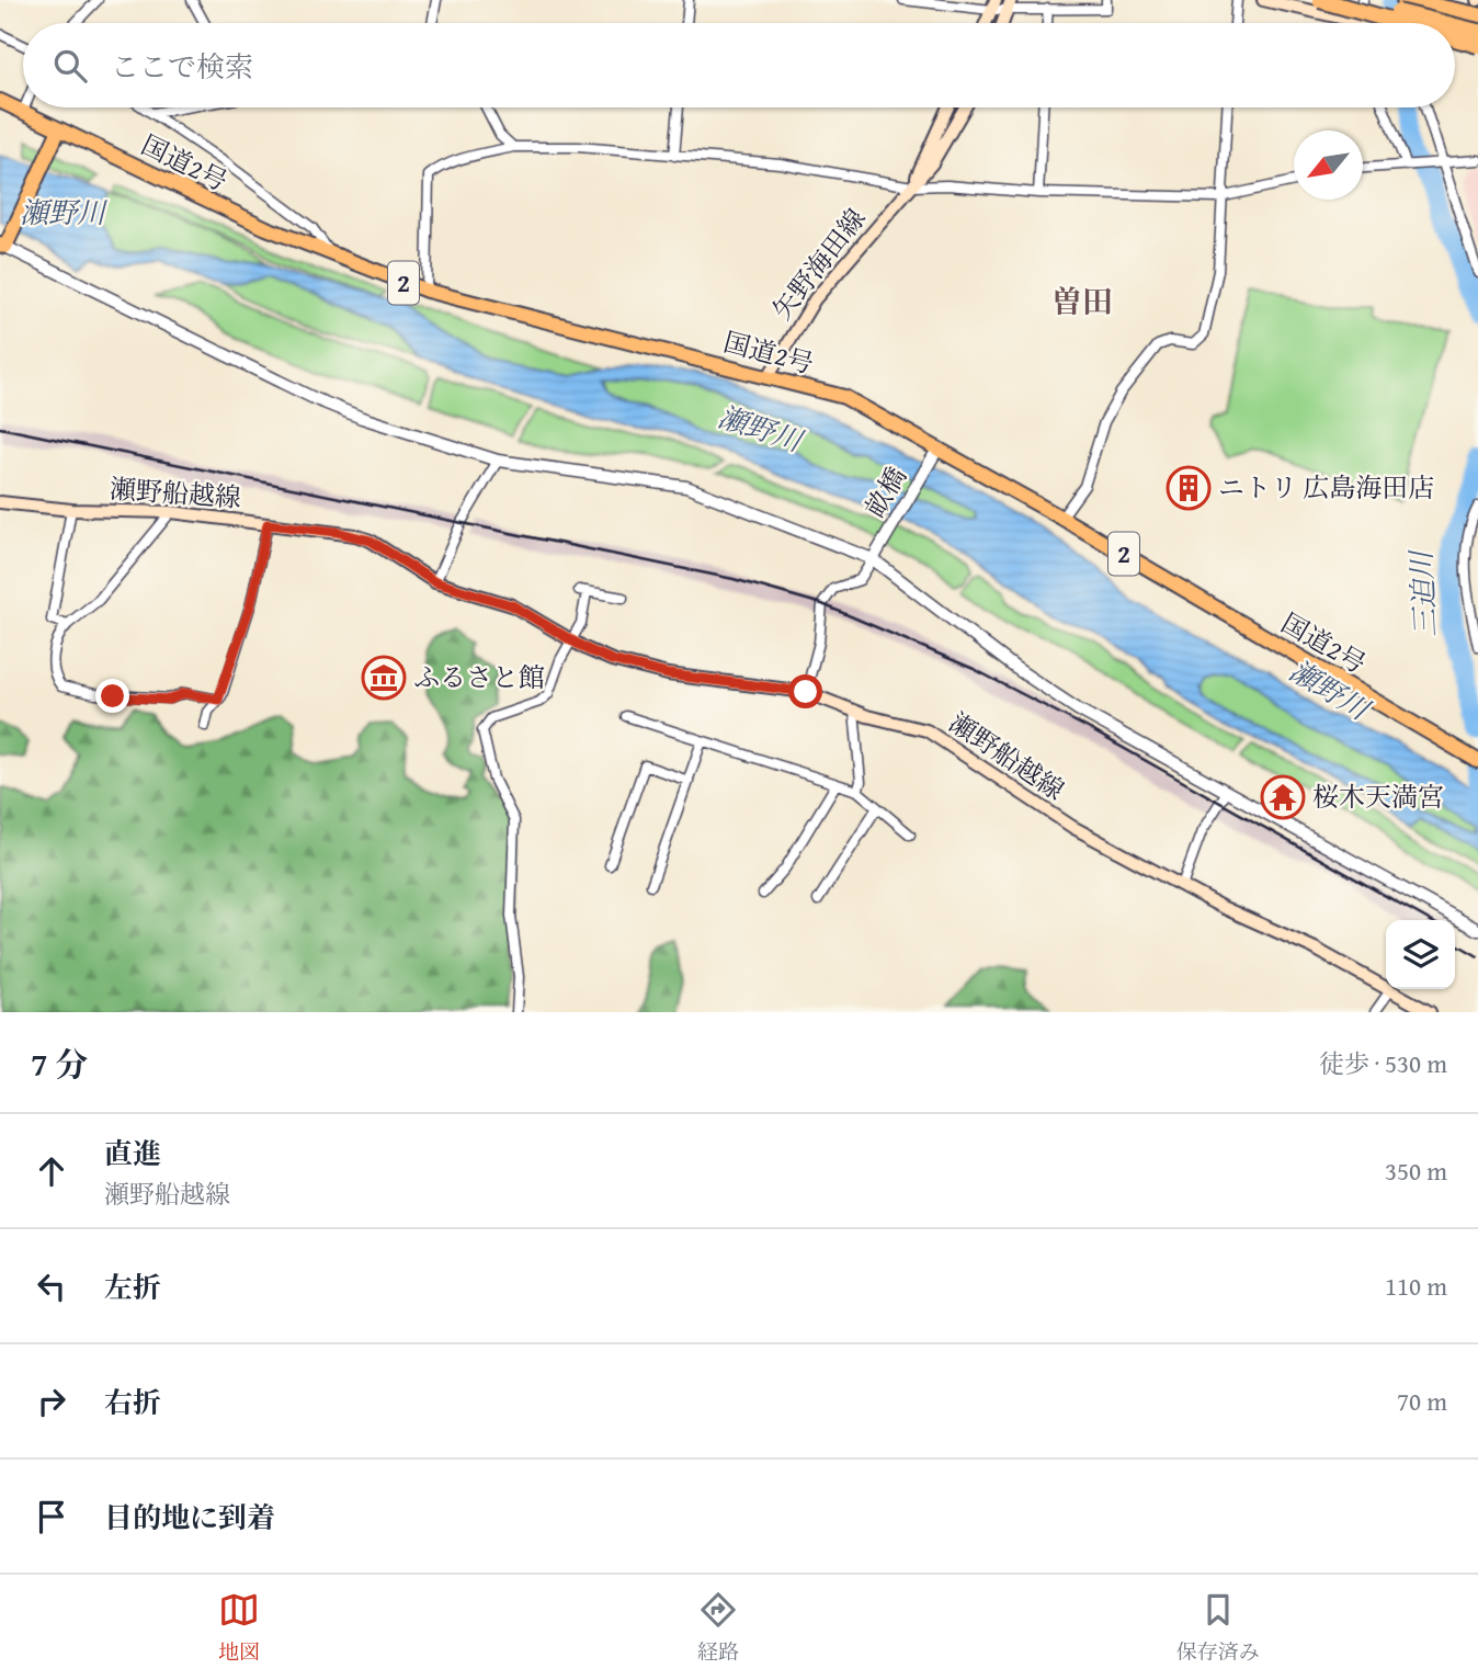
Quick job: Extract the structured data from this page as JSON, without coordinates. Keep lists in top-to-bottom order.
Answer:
{
  "streets": {
    "main road": [
      "国道2号",
      "矢野海田線",
      "2",
      "瀬野船越線"
    ],
    "street": ["畝橋"]
  },
  "crossings": [
    ["国道2号", "矢野海田線"],
    ["国道2号", "畝橋"]
  ],
  "districts": ["曽田"],
  "water": ["瀬野川", "三迫川"],
  "places": {
    "building": ["ニトリ 広島海田店"],
    "museum": ["ふるさと館"],
    "temple": ["桜木天満宮"]
  },
  "north": "bottom left",
  "page": {
    "search": "ここで検索",
    "heading": ["7 分", "徒歩 · 530 m"],
    "list": [
      ["直進", "瀬野船越線", "350 m"],
      ["左折", "110 m"],
      ["右折", "70 m"],
      "目的地に到着"
    ],
    "nav": ["地図", "経路", "保存済み"]
  }
}
